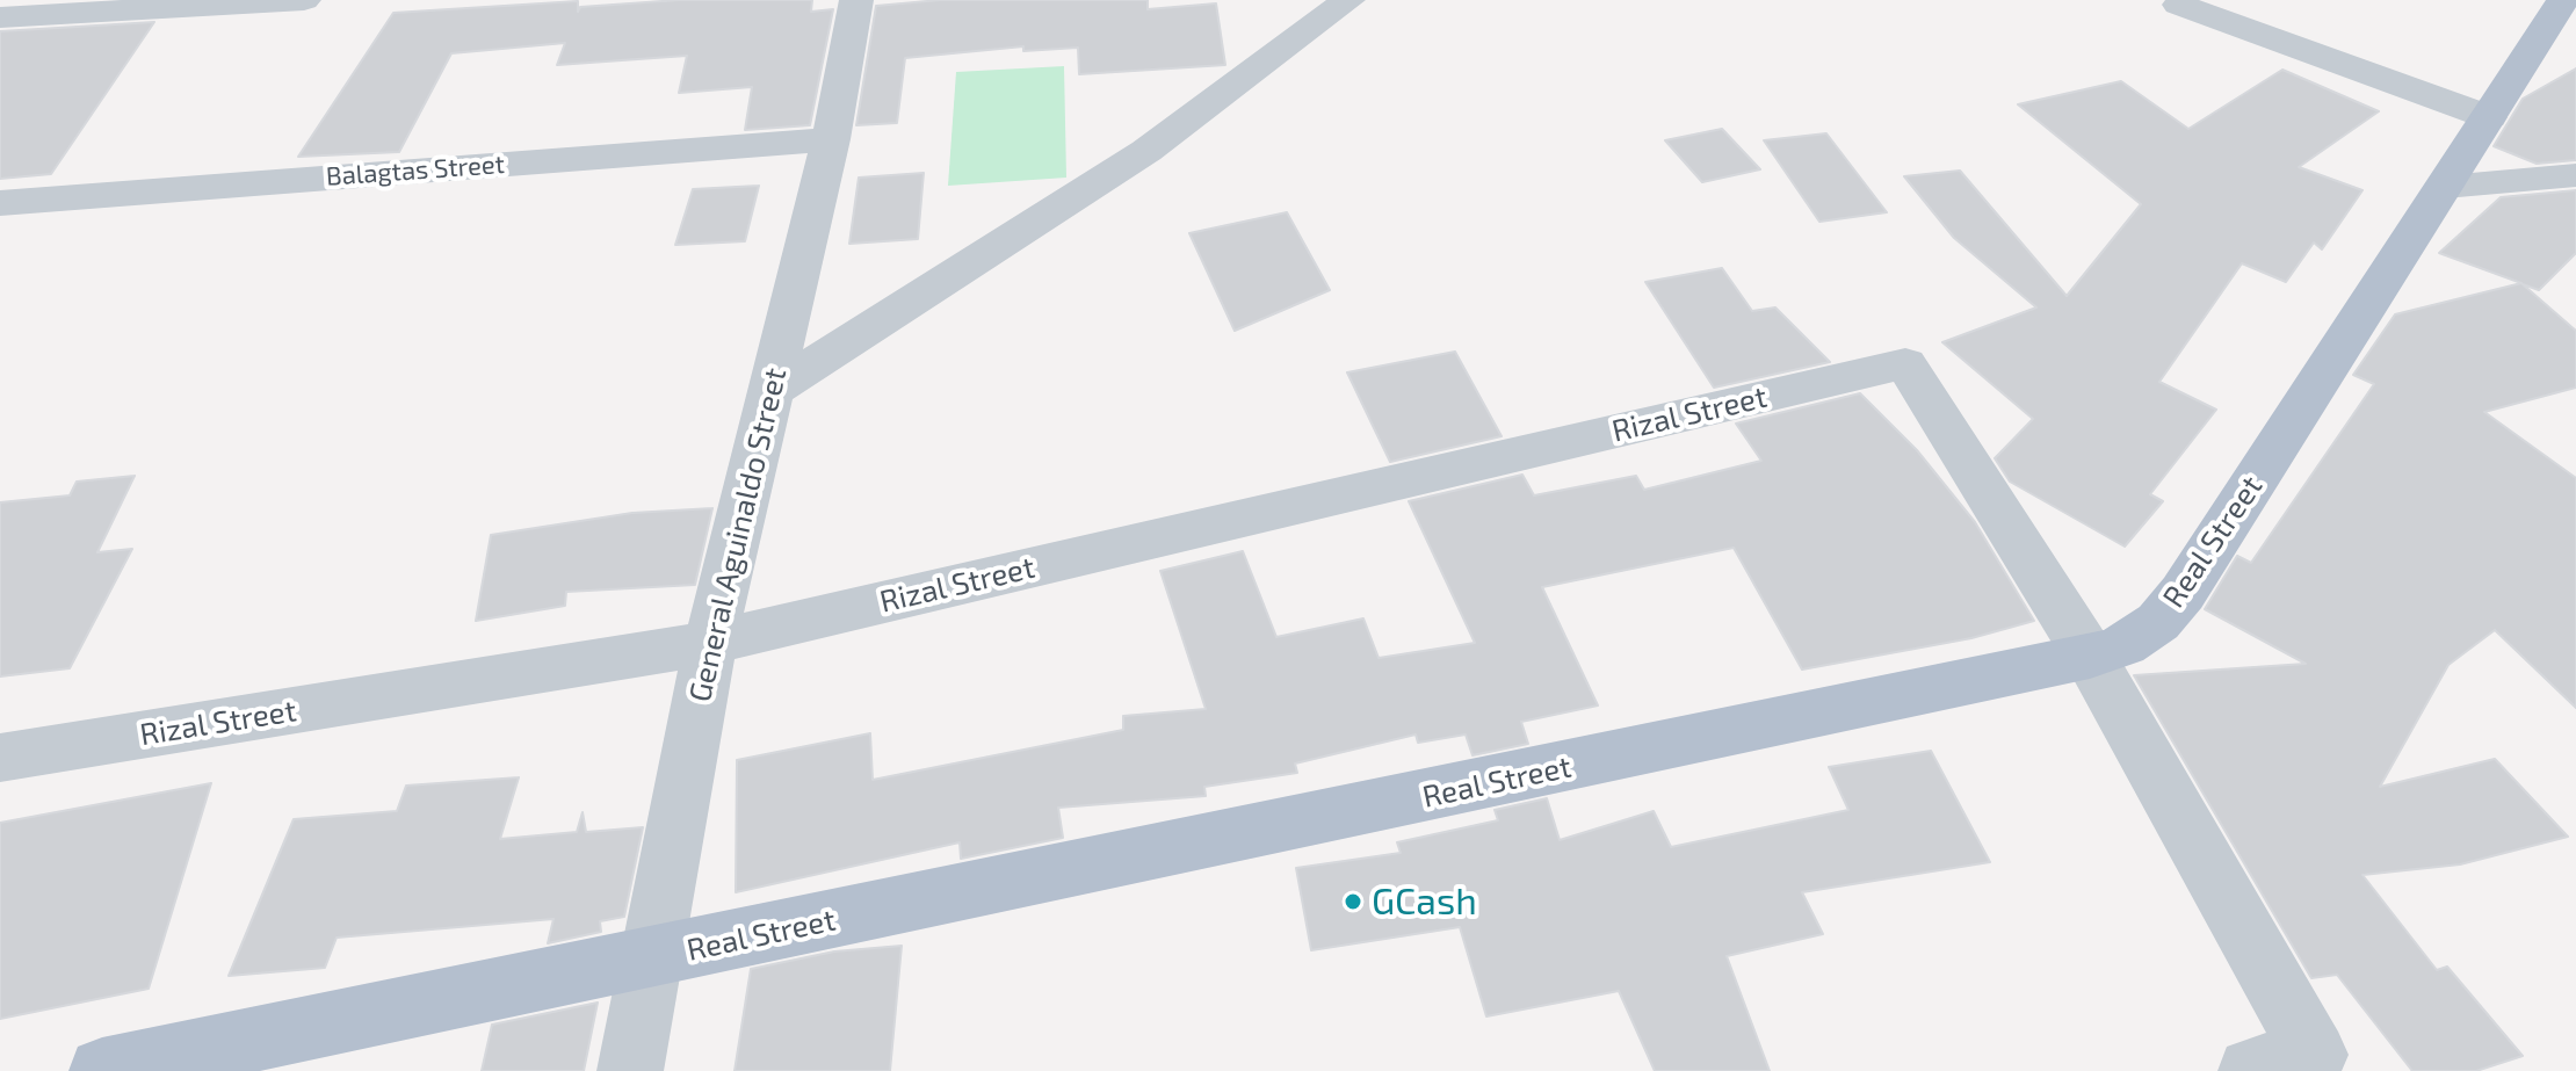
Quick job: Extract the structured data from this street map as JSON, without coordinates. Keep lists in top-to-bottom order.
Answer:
{
  "streets": {
    "main road": ["Real Street"],
    "street": ["Balagtas Street", "Rizal Street", "General Aguinaldo Street"]
  },
  "crossings": [
    ["Balagtas Street", "General Aguinaldo Street"],
    ["Rizal Street", "General Aguinaldo Street"],
    ["Rizal Street", "Real Street"],
    ["General Aguinaldo Street", "Real Street"]
  ],
  "places": ["GCash"]
}
